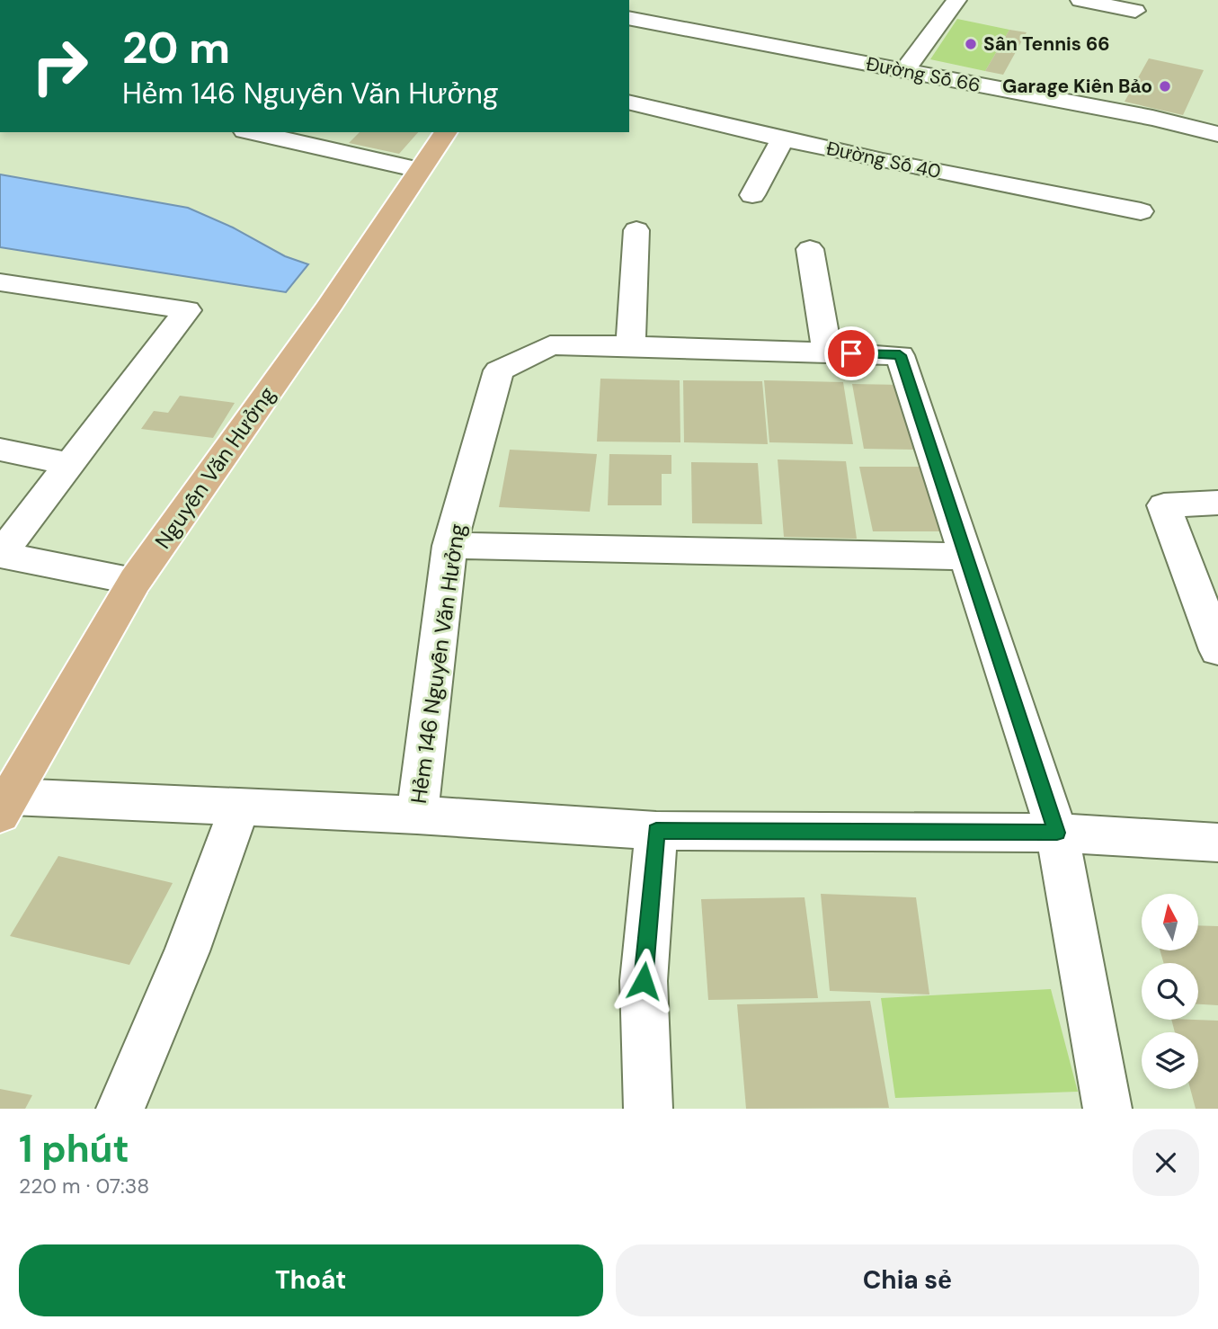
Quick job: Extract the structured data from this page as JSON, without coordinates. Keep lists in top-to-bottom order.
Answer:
{
  "streets": {
    "main road": ["Nguyễn Văn Hưởng"],
    "street": ["Đường Số 66", "Đường Số 40", "Hẻm 146 Nguyễn Văn Hưởng"]
  },
  "crossings": [
    ["Nguyễn Văn Hưởng", "Hẻm 146 Nguyễn Văn Hưởng"]
  ],
  "places": ["Sân Tennis 66", "Garage Kiên Bảo"],
  "north": "top",
  "page": {
    "turn": ["20 m", "Hẻm 146 Nguyễn Văn Hưởng"],
    "heading": ["1 phút", "220 m · 07:38"],
    "buttons": ["Thoát", "Chia sẻ"]
  }
}
